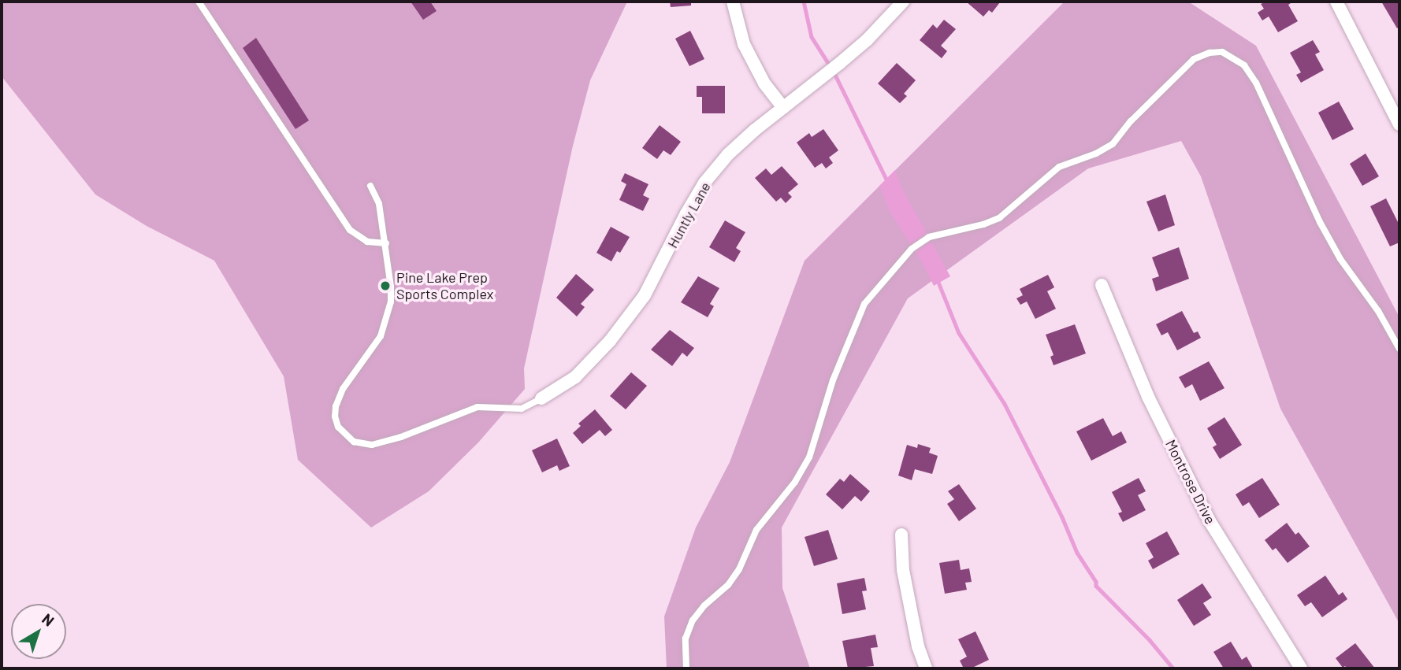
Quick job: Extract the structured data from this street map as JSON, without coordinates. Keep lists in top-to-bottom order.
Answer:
{
  "streets": {
    "street": ["Huntly Lane", "Montrose Drive"]
  },
  "places": ["Pine Lake Prep Sports Complex"],
  "north": "top right"
}
